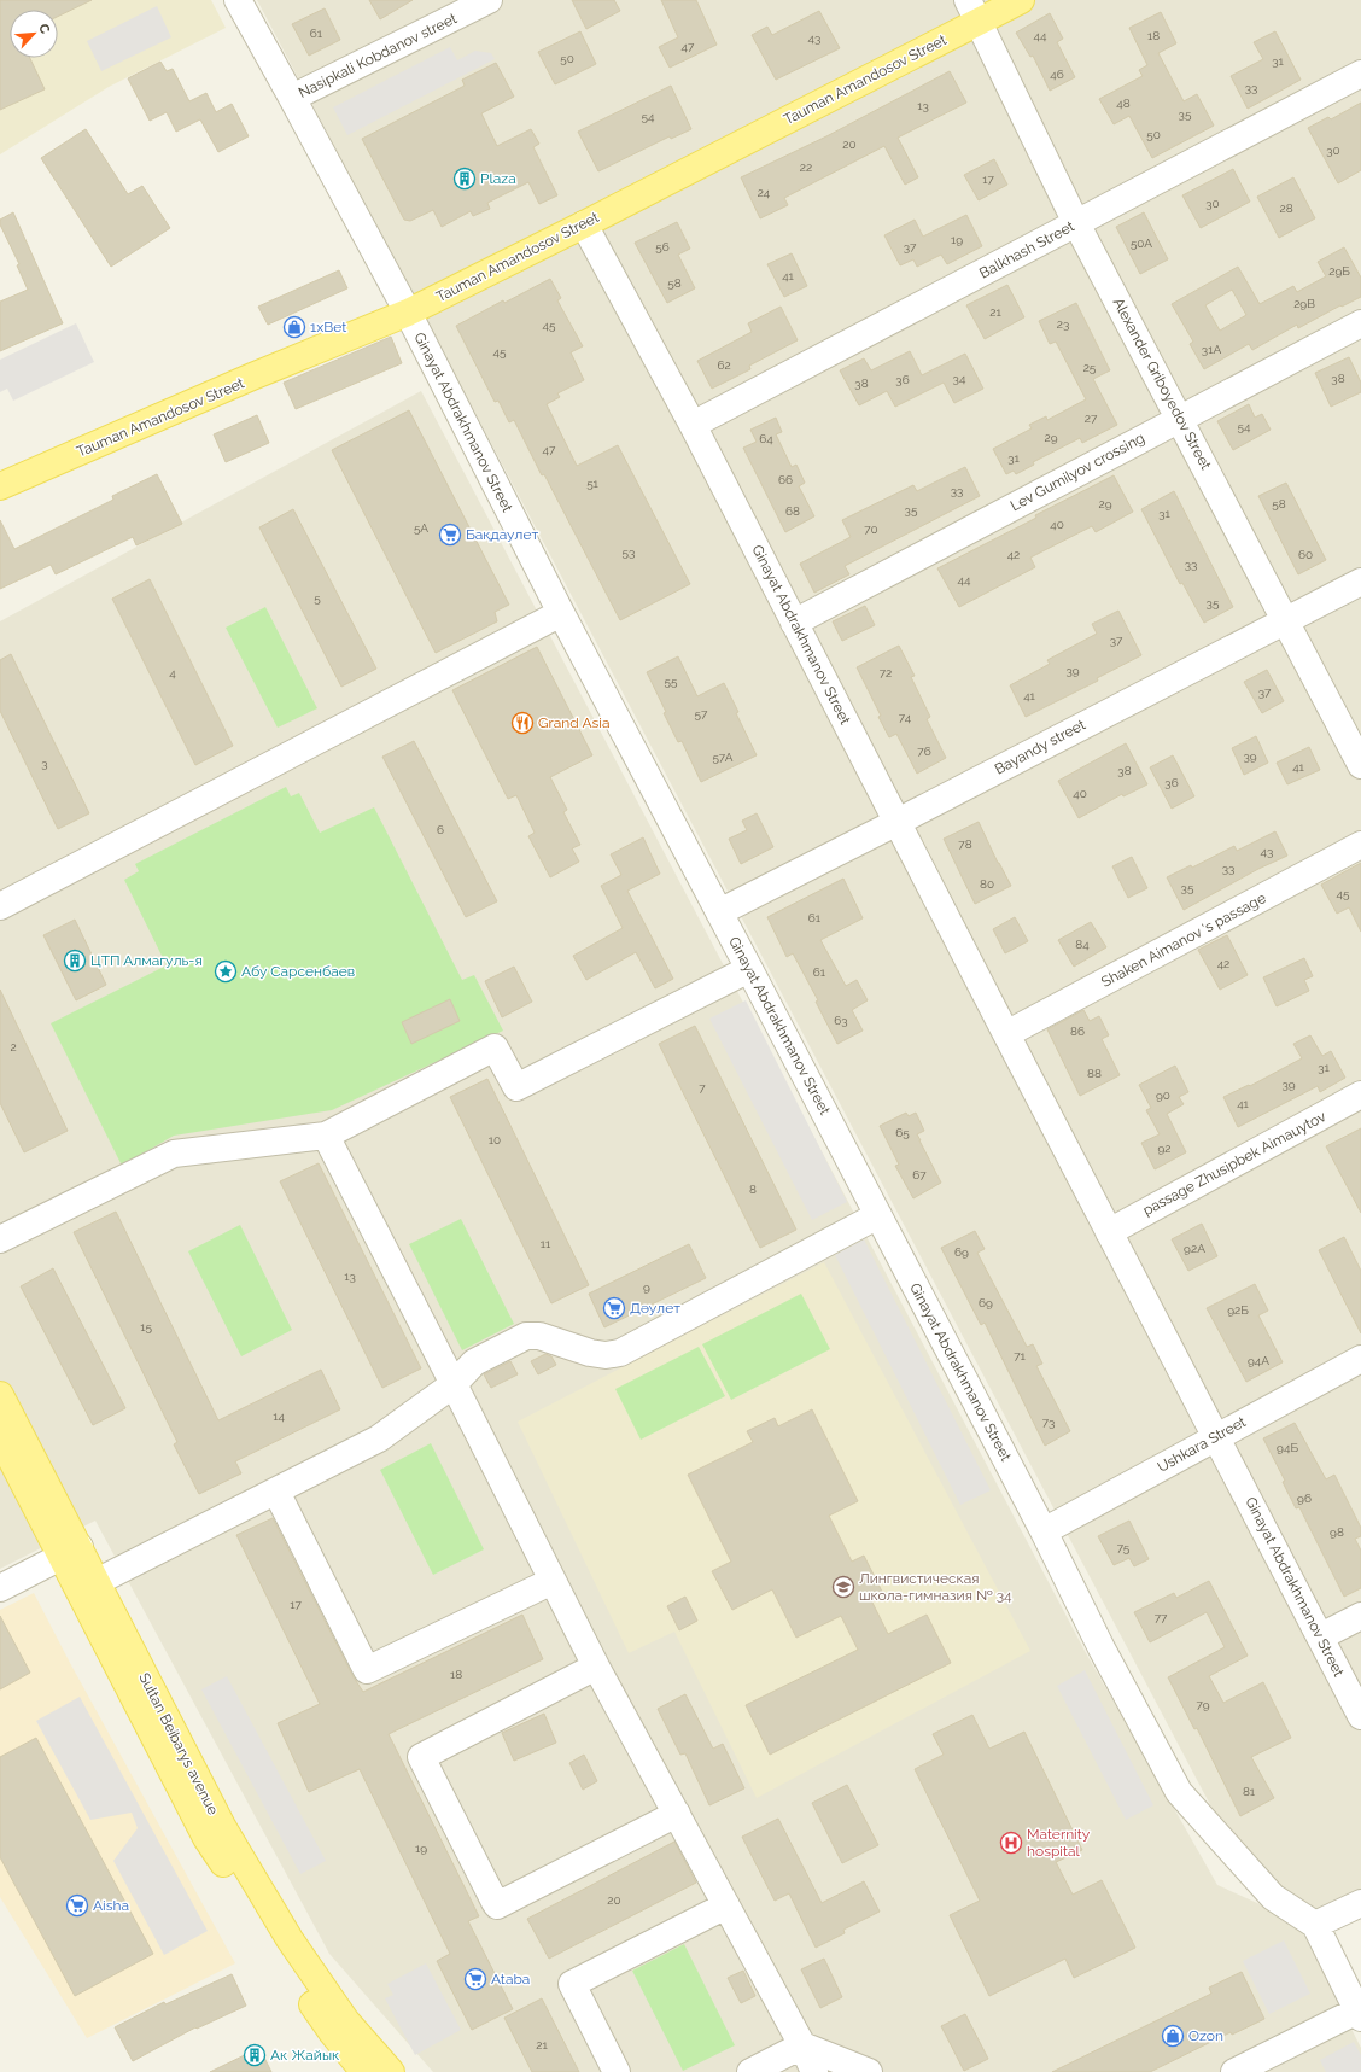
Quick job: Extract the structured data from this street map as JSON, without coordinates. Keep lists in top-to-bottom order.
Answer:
{
  "streets": {
    "main road": ["Tauman Amandosov Street", "Sultan Beibarys avenue"],
    "street": [
      "Nasipkali Kobdanov street",
      "Balkhash Street",
      "Alexander Griboyedov Street",
      "Ginayat Abdrakhmanov Street",
      "Lev Gumilyov crossing",
      "Bayandy street",
      "Shaken Aimanov 's passage",
      "passage Zhusipbek Aimauytov",
      "Ushkara Street"
    ]
  },
  "crossings": [
    ["Nasipkali Kobdanov street", "Ginayat Abdrakhmanov Street"],
    ["Tauman Amandosov Street", "Alexander Griboyedov Street"],
    ["Tauman Amandosov Street", "Ginayat Abdrakhmanov Street"],
    ["Balkhash Street", "Alexander Griboyedov Street"],
    ["Balkhash Street", "Ginayat Abdrakhmanov Street"],
    ["Alexander Griboyedov Street", "Lev Gumilyov crossing"],
    ["Alexander Griboyedov Street", "Bayandy street"],
    ["Ginayat Abdrakhmanov Street", "Lev Gumilyov crossing"],
    ["Ginayat Abdrakhmanov Street", "Bayandy street"],
    ["Ginayat Abdrakhmanov Street", "Shaken Aimanov 's passage"],
    ["Ginayat Abdrakhmanov Street", "passage Zhusipbek Aimauytov"],
    ["Ginayat Abdrakhmanov Street", "Ushkara Street"]
  ],
  "places": {
    "building": ["Plaza", "ЦТП Алмагуль-я", "Ак Жайык"],
    "shop": ["1xBet", "Ozon"],
    "supermarket": [
      "Бақдаулет",
      "Дәулет",
      "Aisha",
      "Ataba"
    ],
    "restaurant": ["Grand Asia"],
    "place": ["Абу Сарсенбаев"],
    "school or university": ["Лингвистическая школа-гимназия № 34"],
    "hospital": ["Maternity hospital"]
  },
  "house_numbers": [
    "61",
    "44",
    "18",
    "43",
    "47",
    "50",
    "31",
    "46",
    "33",
    "48",
    "13",
    "35",
    "54",
    "50",
    "20",
    "30",
    "22",
    "17",
    "24",
    "30",
    "28",
    "19",
    "50А",
    "56",
    "37",
    "29Б",
    "41",
    "58",
    "29В",
    "21",
    "23",
    "45",
    "31А",
    "45",
    "62",
    "25",
    "34",
    "38",
    "36",
    "38",
    "27",
    "54",
    "29",
    "64",
    "47",
    "31",
    "66",
    "51",
    "33",
    "29",
    "58",
    "35",
    "68",
    "31",
    "40",
    "5А",
    "70",
    "53",
    "42",
    "60",
    "33",
    "44",
    "5",
    "35",
    "37",
    "39",
    "4",
    "72",
    "55",
    "37",
    "41",
    "57",
    "74",
    "76",
    "39",
    "57А",
    "3",
    "41",
    "38",
    "36",
    "40",
    "6",
    "78",
    "43",
    "33",
    "80",
    "35",
    "45",
    "61",
    "84",
    "42",
    "61",
    "63",
    "86",
    "2",
    "31",
    "88",
    "39",
    "7",
    "90",
    "41",
    "65",
    "10",
    "92",
    "67",
    "8",
    "11",
    "92А",
    "69",
    "13",
    "9",
    "69",
    "92Б",
    "15",
    "71",
    "94А",
    "14",
    "73",
    "94Б",
    "96",
    "98",
    "75",
    "17",
    "77",
    "18",
    "79",
    "81",
    "19",
    "20",
    "21"
  ],
  "north": "top right"
}
